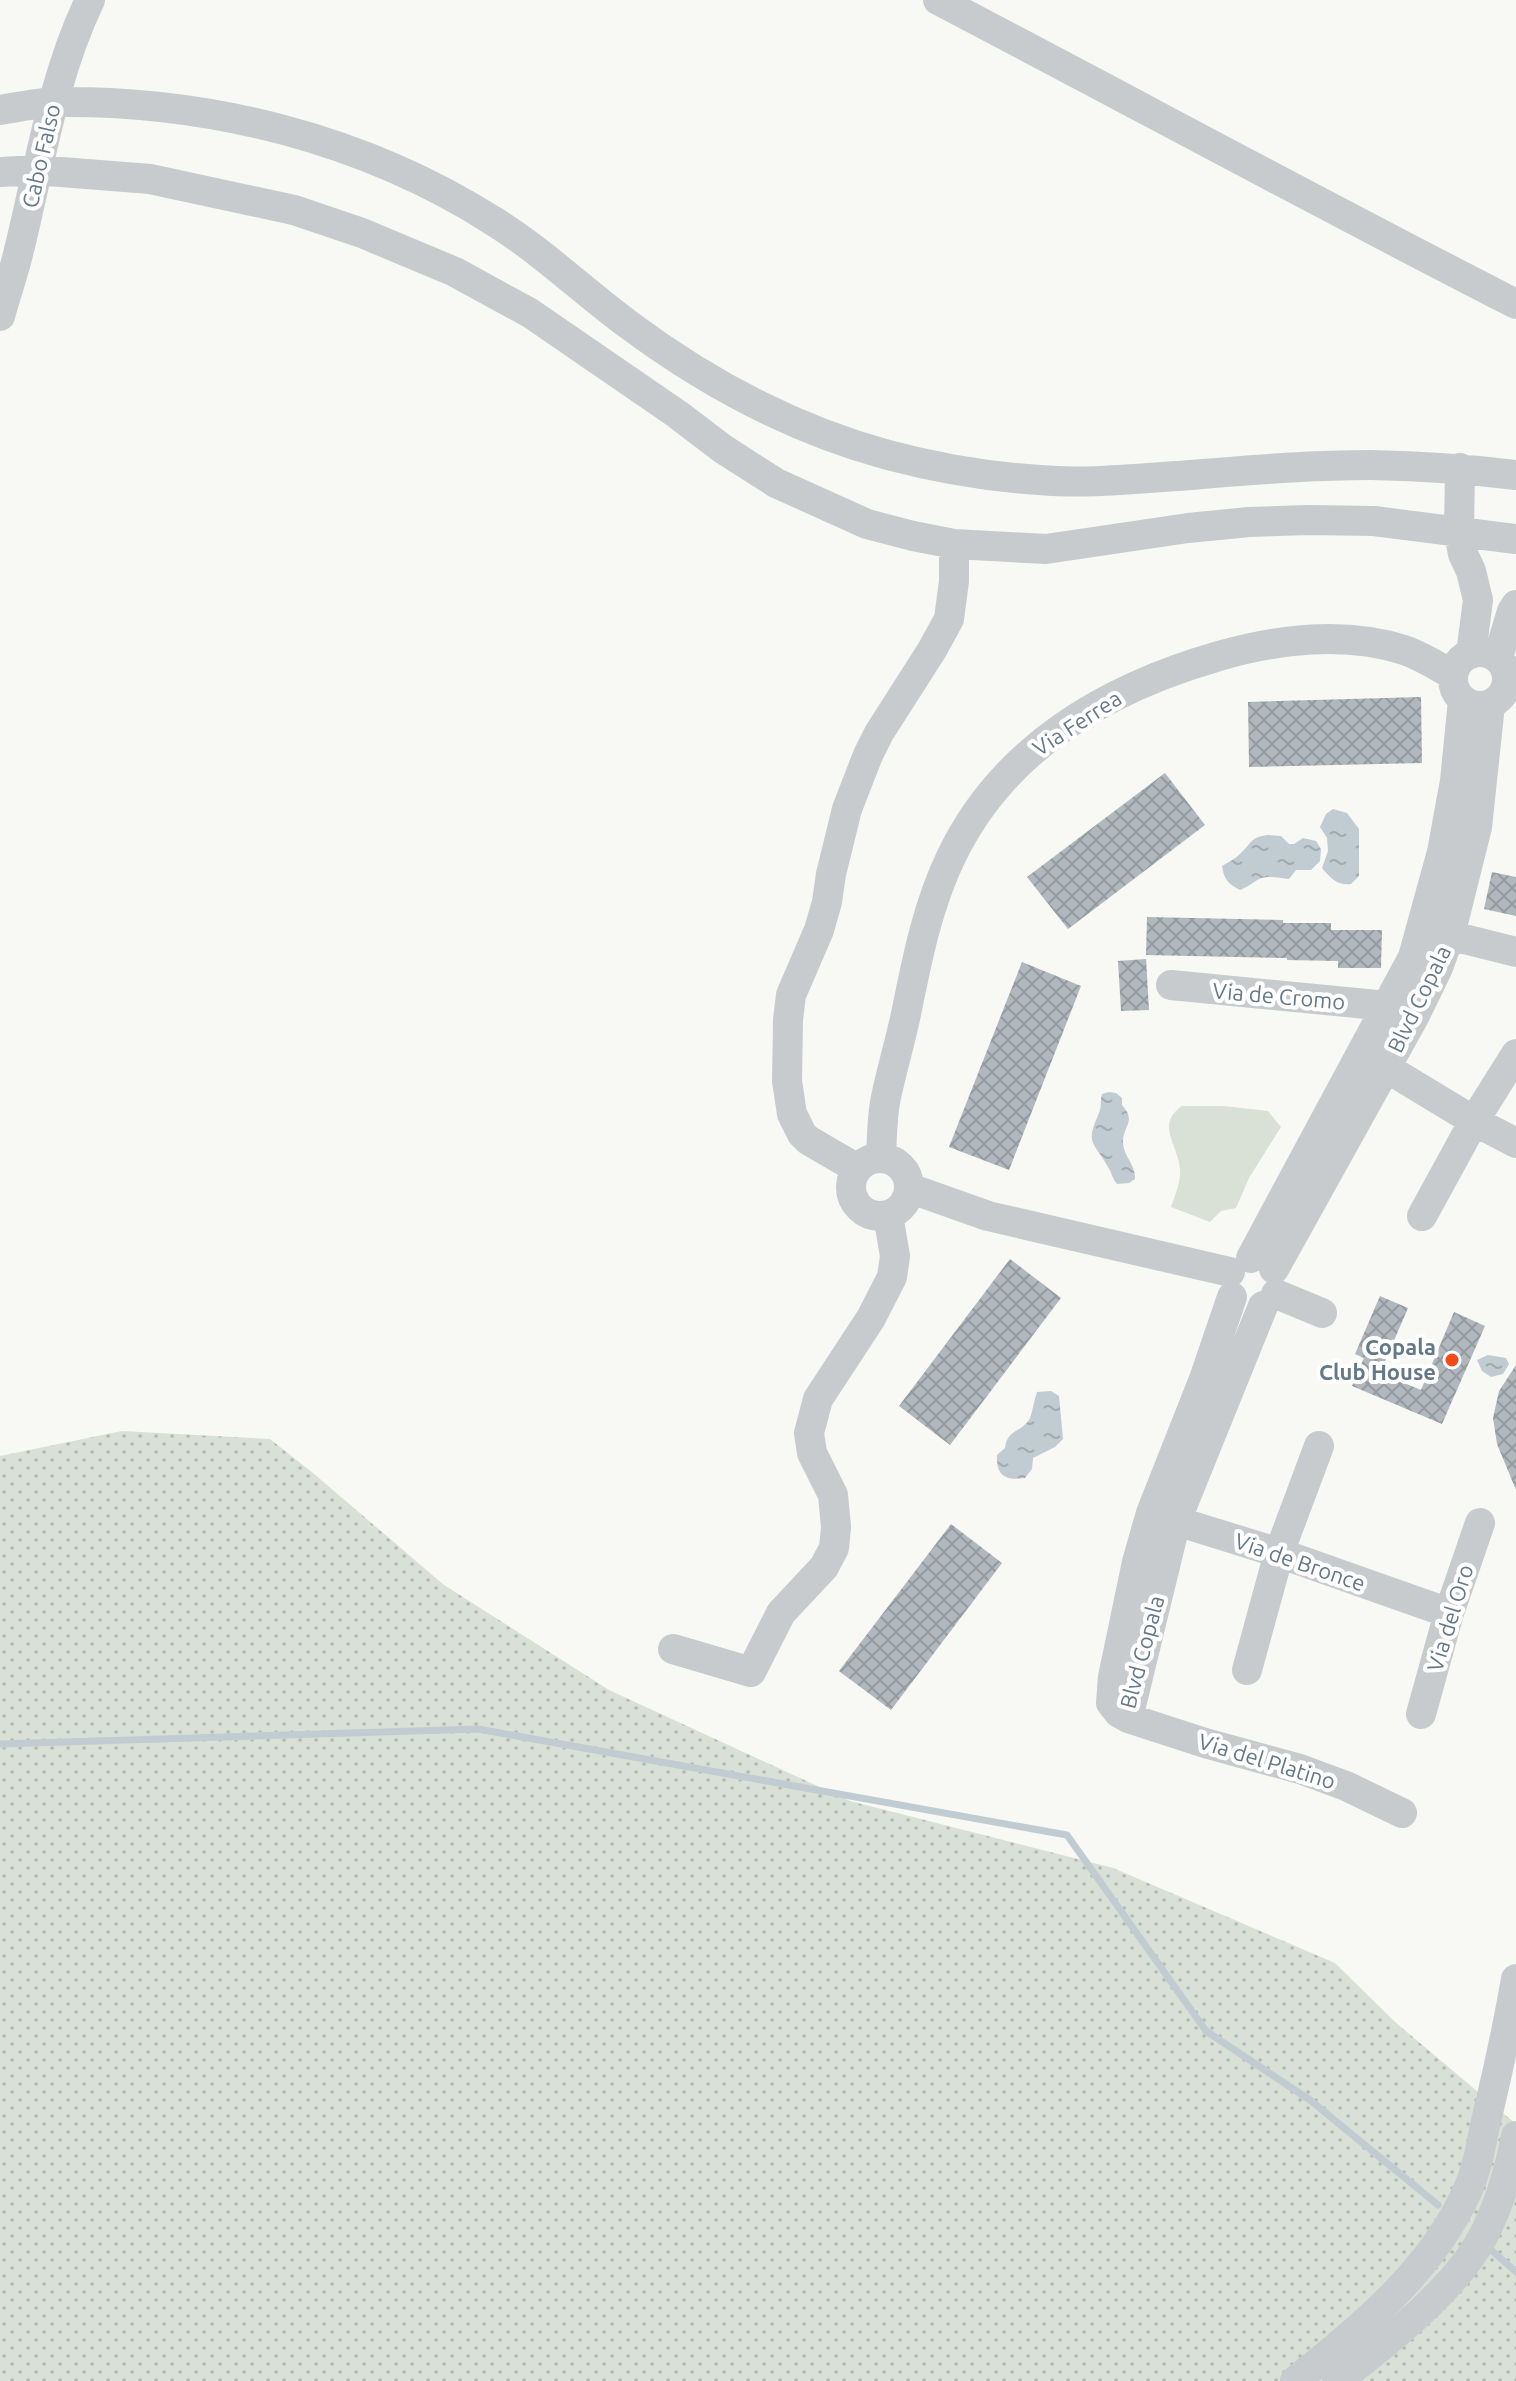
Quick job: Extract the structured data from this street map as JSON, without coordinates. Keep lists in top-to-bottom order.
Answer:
{
  "streets": {
    "street": [
      "Cabo Falso",
      "Via Ferrea",
      "Via de Cromo",
      "Blvd Copala",
      "Via de Bronce",
      "Via del Oro",
      "Via del Platino"
    ]
  },
  "crossings": [
    ["Via Ferrea", "Blvd Copala"],
    ["Via de Cromo", "Blvd Copala"],
    ["Blvd Copala", "Via de Bronce"],
    ["Blvd Copala", "Via del Platino"],
    ["Via de Bronce", "Via del Oro"]
  ],
  "places": ["Copala Club House"]
}
